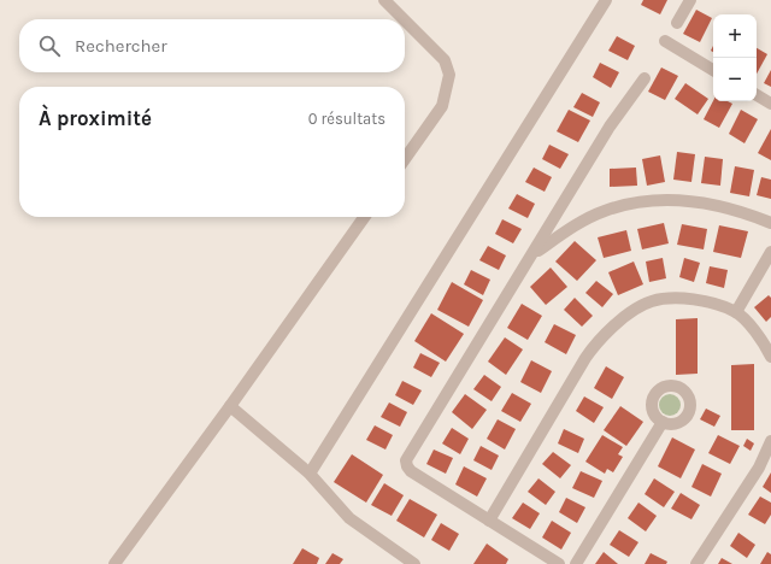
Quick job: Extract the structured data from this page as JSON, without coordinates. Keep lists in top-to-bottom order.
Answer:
{
  "page": {
    "map_buttons": ["+", "−"],
    "search": "Rechercher",
    "heading": ["À proximité", "0 résultats"]
  }
}
